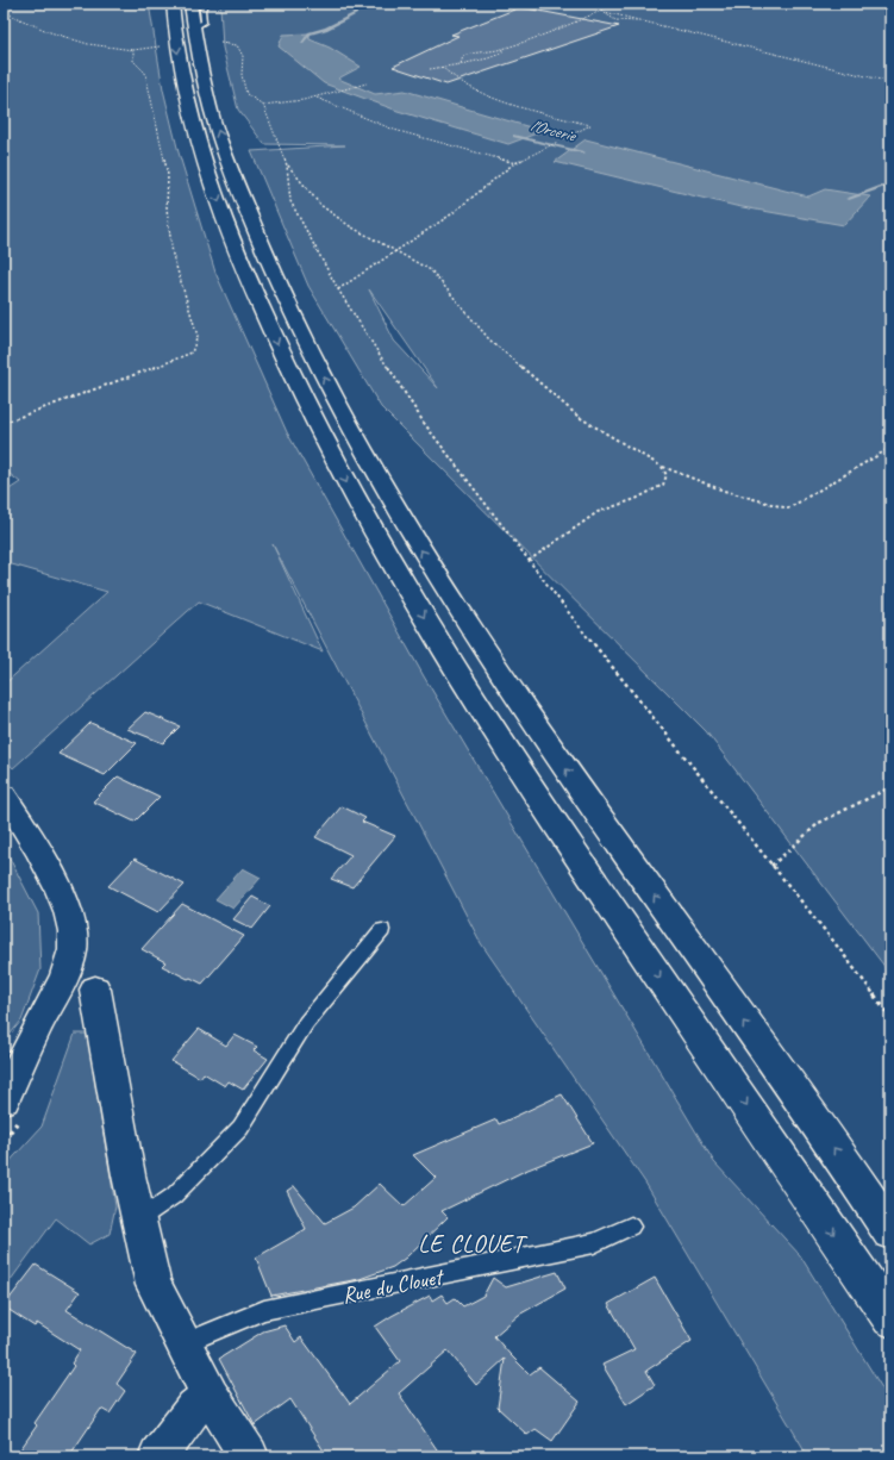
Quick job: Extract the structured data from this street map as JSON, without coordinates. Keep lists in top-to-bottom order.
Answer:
{
  "streets": {
    "lane": ["Rue du Clouet"]
  },
  "districts": ["LE CLOUET"],
  "water": ["l'Orcerie"]
}
